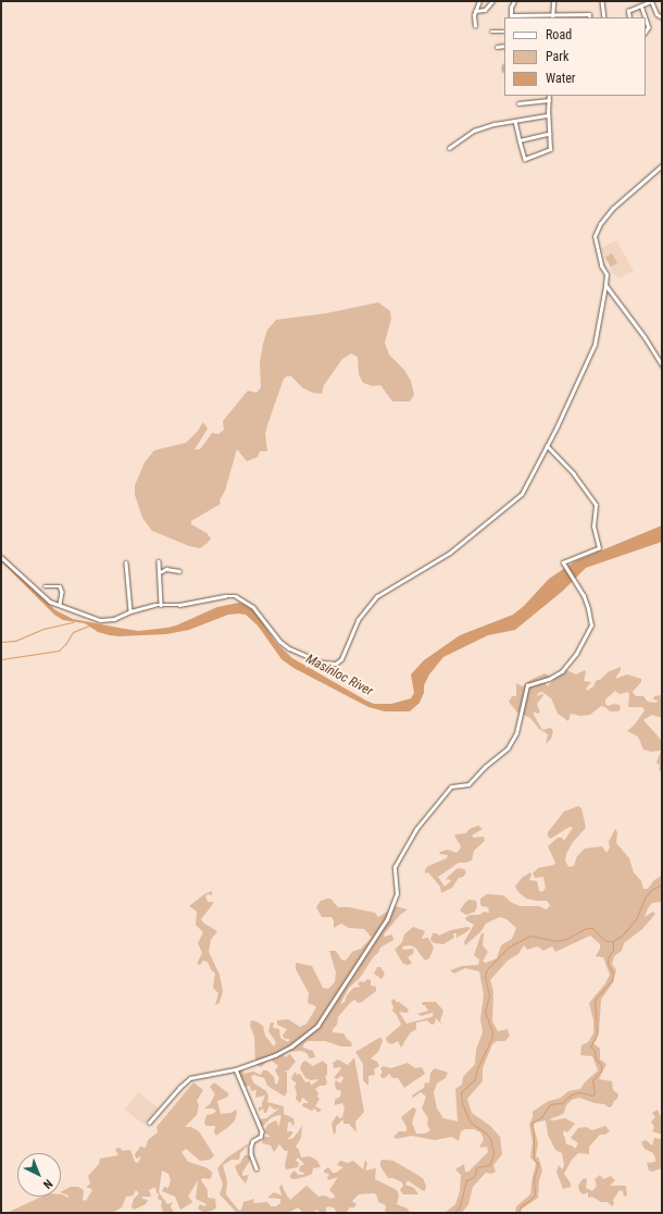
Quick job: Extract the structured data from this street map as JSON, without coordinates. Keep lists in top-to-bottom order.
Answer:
{
  "water": ["Masinloc River"],
  "legend": ["Road", "Park", "Water"],
  "north": "bottom right"
}
